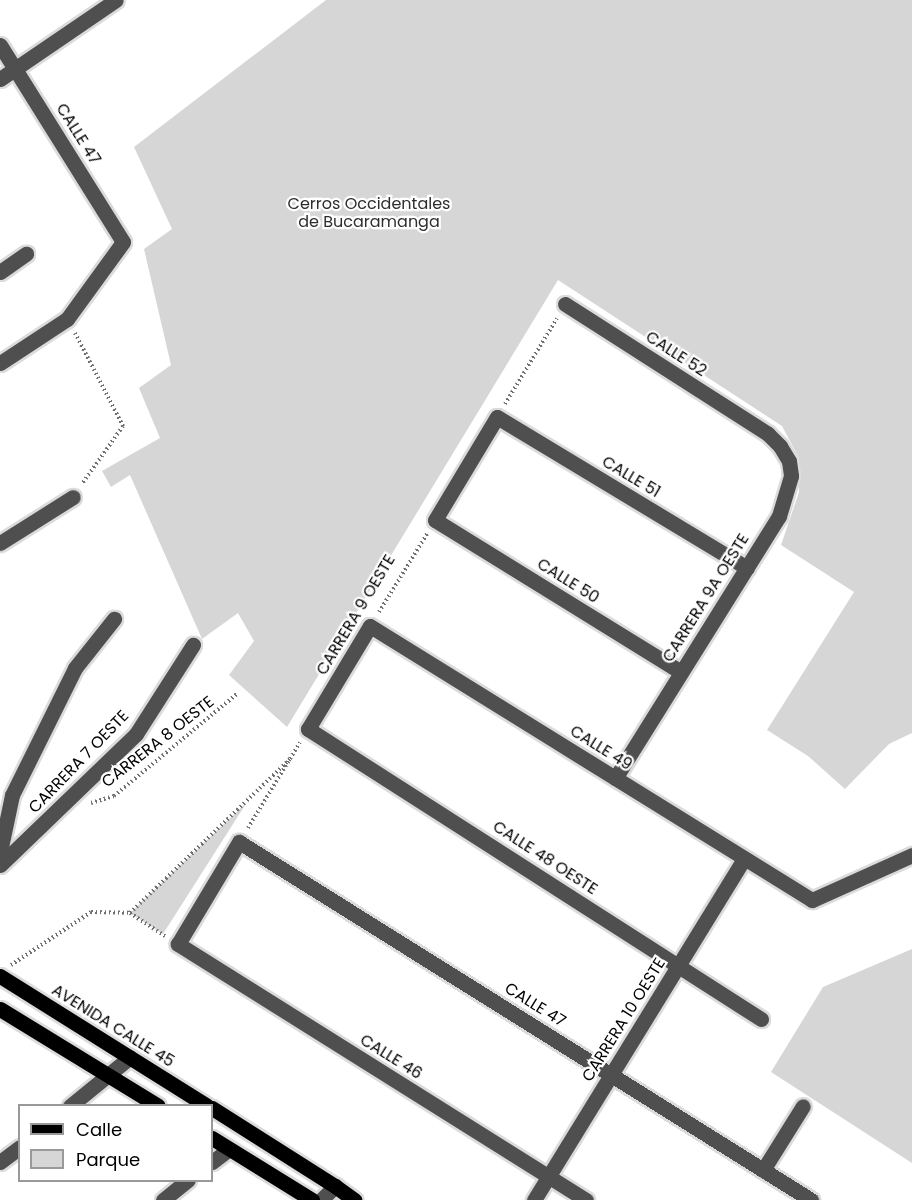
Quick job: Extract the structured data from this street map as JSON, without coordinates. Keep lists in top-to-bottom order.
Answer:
{
  "streets": {
    "main road": ["AVENIDA CALLE 45"],
    "street": [
      "CALLE 47",
      "CALLE 52",
      "CALLE 51",
      "CALLE 50",
      "CARRERA 9A OESTE",
      "CARRERA 9 OESTE",
      "CALLE 49",
      "CARRERA 7 OESTE",
      "CALLE 48 OESTE",
      "CARRERA 10 OESTE",
      "CALLE 46"
    ],
    "path": ["CARRERA 8 OESTE"]
  },
  "crossings": [
    ["CALLE 47", "CARRERA 10 OESTE"],
    ["CALLE 52", "CARRERA 9A OESTE"],
    ["CALLE 51", "CARRERA 9A OESTE"],
    ["CALLE 50", "CARRERA 9A OESTE"],
    ["CALLE 50", "CARRERA 9 OESTE"],
    ["CARRERA 9A OESTE", "CALLE 49"],
    ["CARRERA 9 OESTE", "CALLE 49"],
    ["CARRERA 9 OESTE", "CALLE 48 OESTE"],
    ["CALLE 49", "CARRERA 10 OESTE"],
    ["CALLE 48 OESTE", "CARRERA 10 OESTE"],
    ["CARRERA 10 OESTE", "CALLE 46"]
  ],
  "parks": ["Cerros Occidentales de Bucaramanga"],
  "legend": ["Calle", "Parque"]
}
